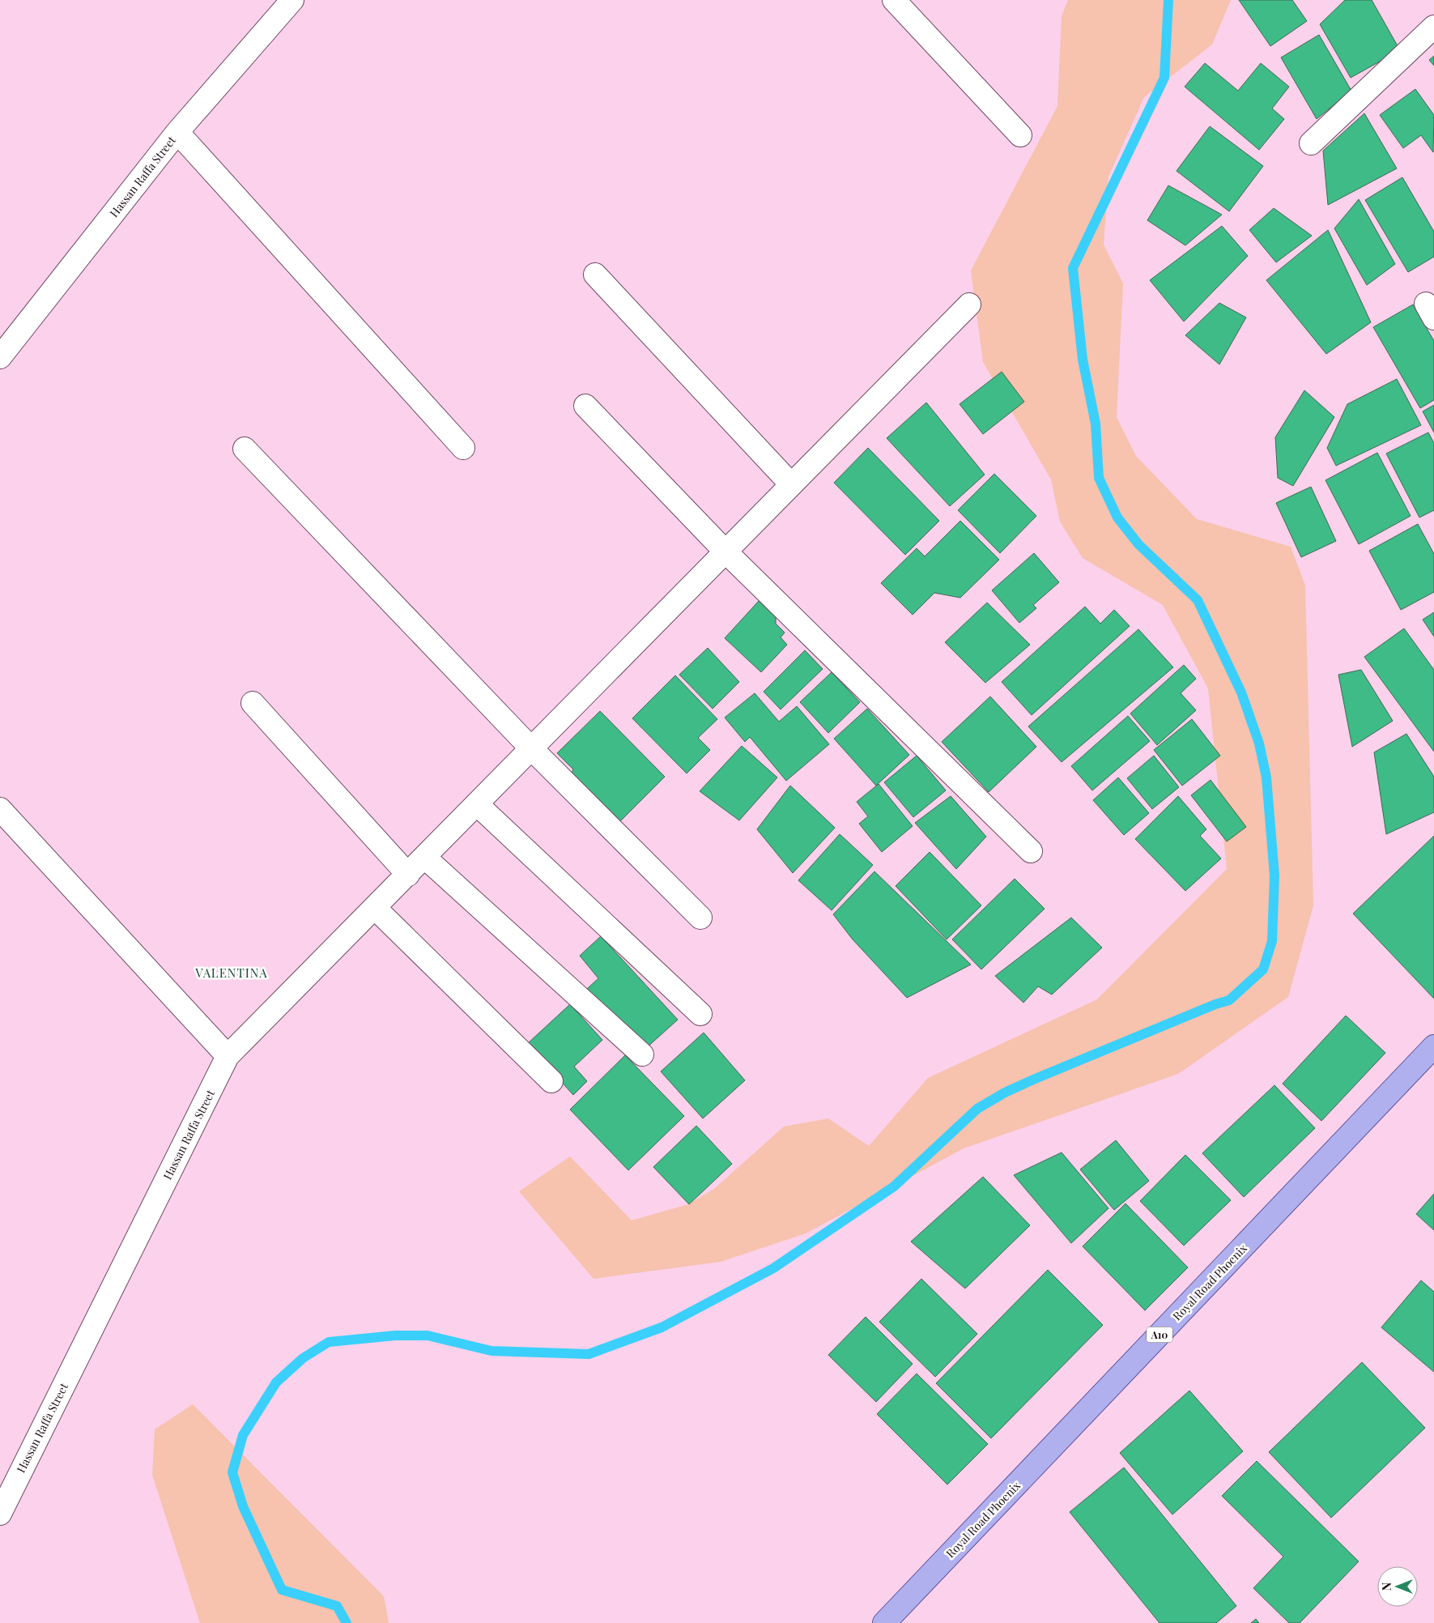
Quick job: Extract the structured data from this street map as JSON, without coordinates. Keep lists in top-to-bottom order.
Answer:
{
  "streets": {
    "main road": ["Royal Road Phoenix", "A10"],
    "street": ["Hassan Raffa Street"]
  },
  "districts": ["VALENTINA"],
  "north": "left"
}
